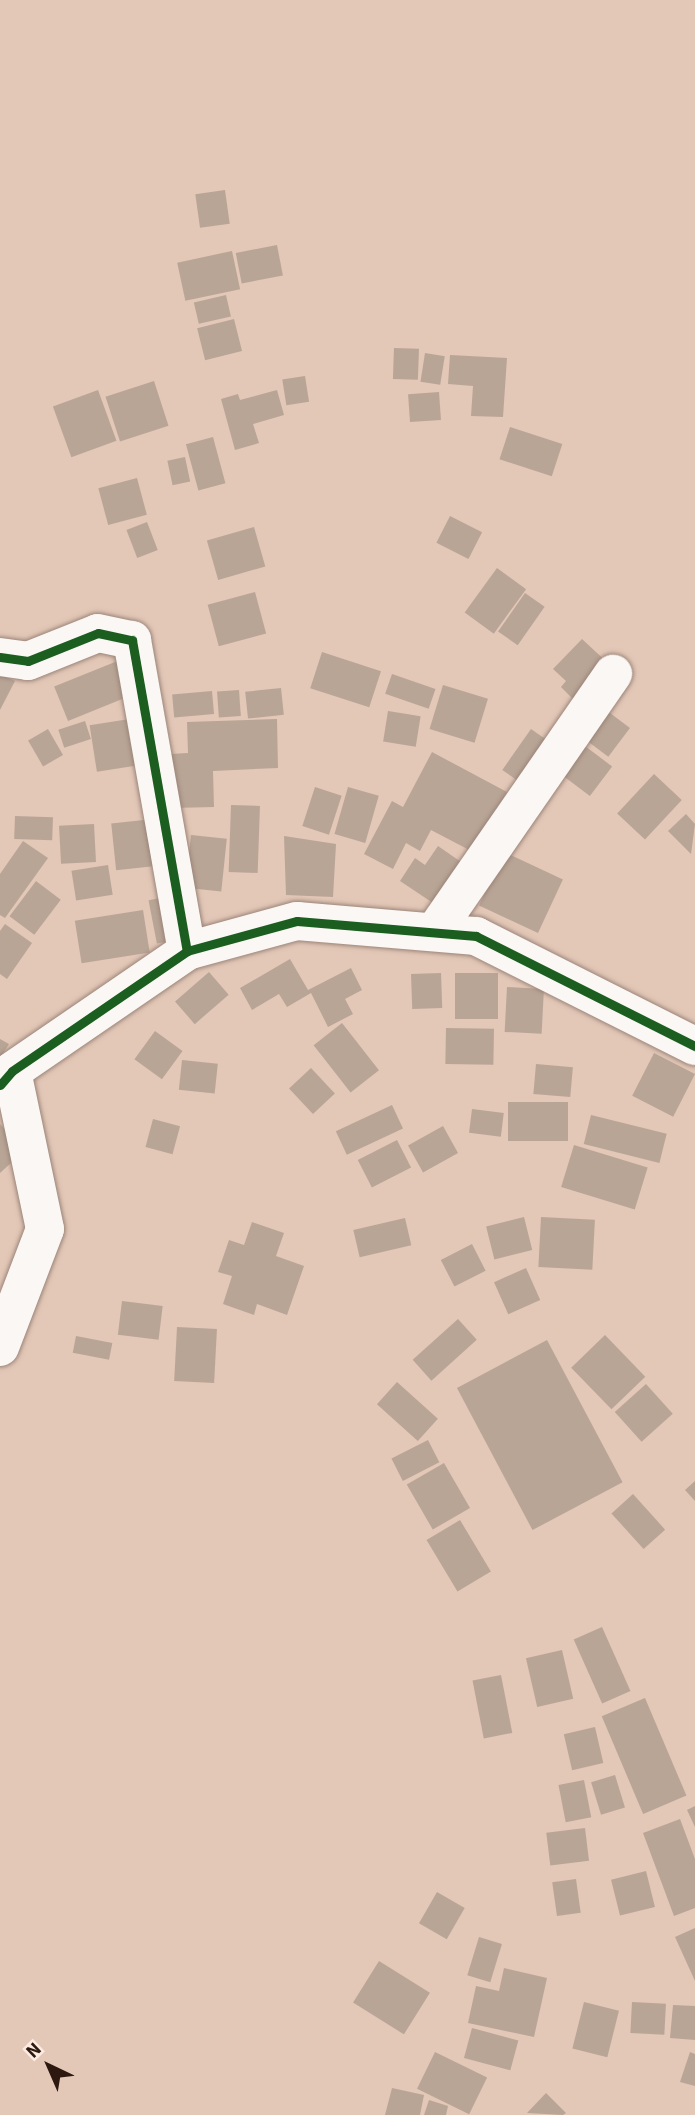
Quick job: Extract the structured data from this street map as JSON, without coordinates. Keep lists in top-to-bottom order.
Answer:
{
  "north": "top left"
}
